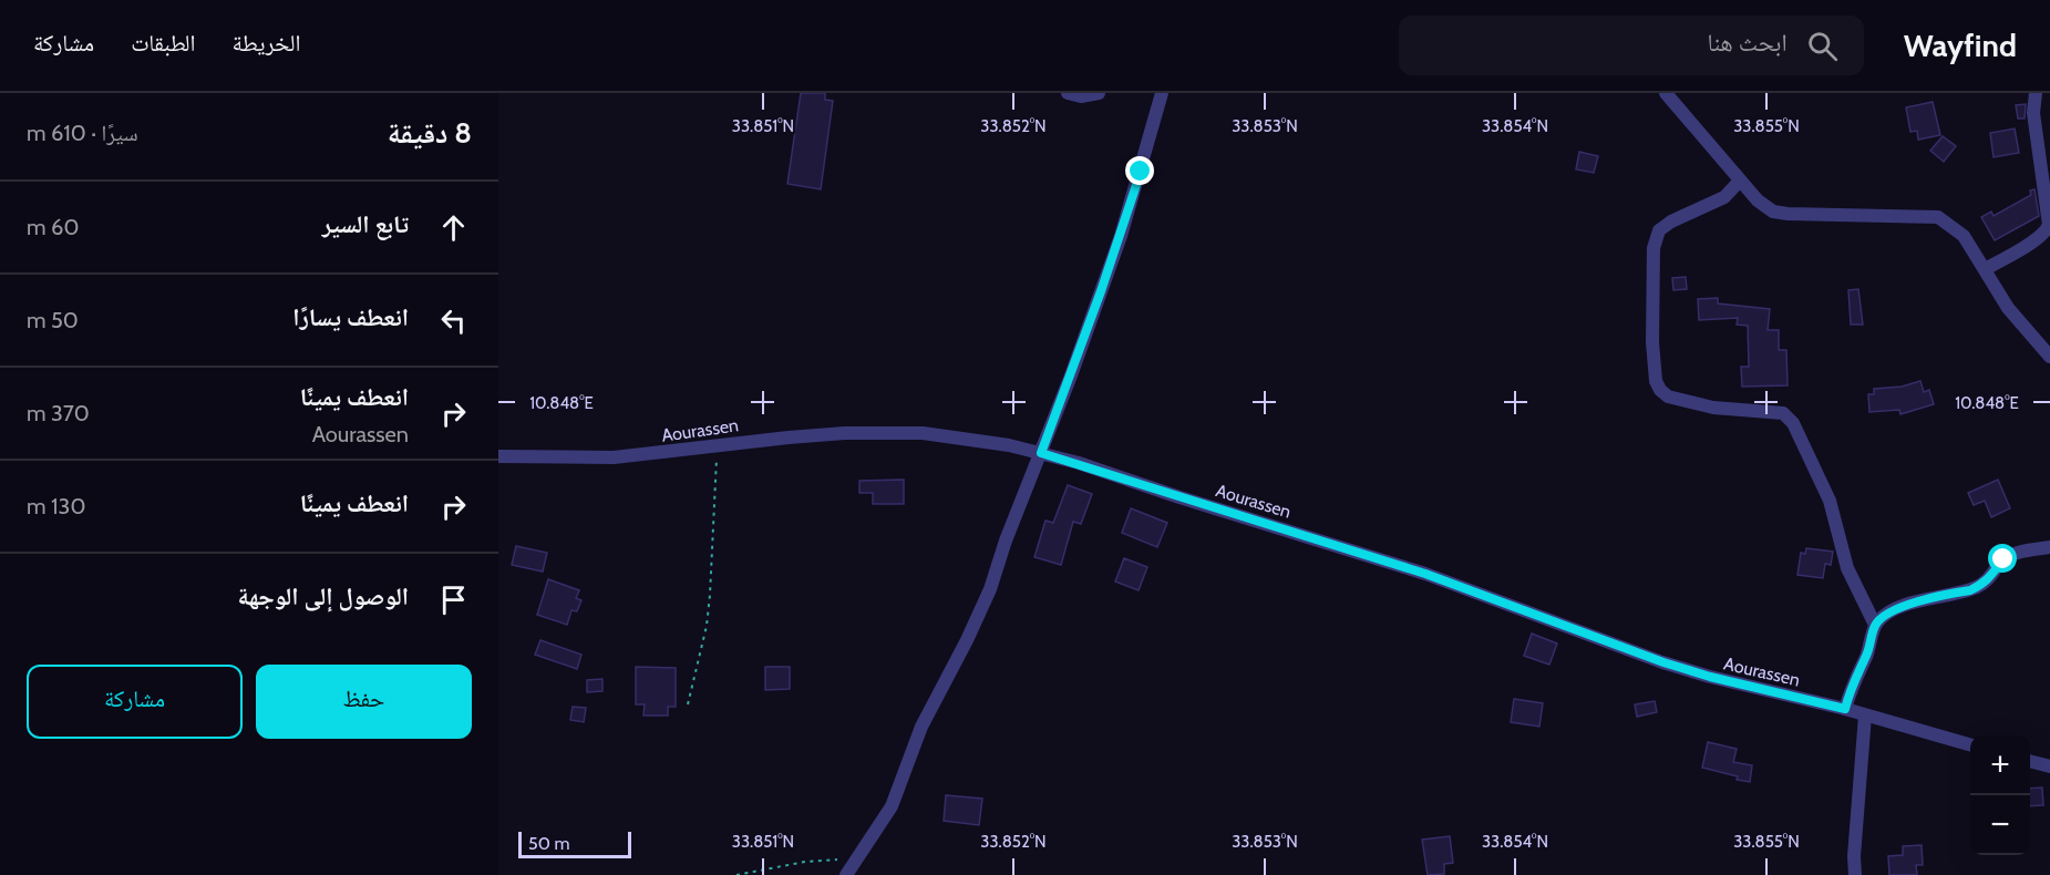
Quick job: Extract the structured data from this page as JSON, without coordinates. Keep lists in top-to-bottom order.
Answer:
{
  "streets": {
    "street": ["Aourassen"]
  },
  "scale_bar": "50 m",
  "page": {
    "header": "Wayfind",
    "search": "ابحث هنا",
    "nav": ["الخريطة", "الطبقات", "مشاركة"],
    "heading": ["8 دقيقة", "سيرًا · 610 m"],
    "list": [
      ["تابع السير", "60 m"],
      ["انعطف يسارًا", "50 m"],
      ["انعطف يمينًا", "Aourassen", "370 m"],
      ["انعطف يمينًا", "130 m"],
      "الوصول إلى الوجهة"
    ],
    "buttons": ["حفظ", "مشاركة"],
    "map_buttons": ["+", "−"],
    "scale": "50 m"
  },
  "coordinates": [
    "33.851°N",
    "33.852°N",
    "33.853°N",
    "33.854°N",
    "33.855°N",
    "10.848°E"
  ]
}
